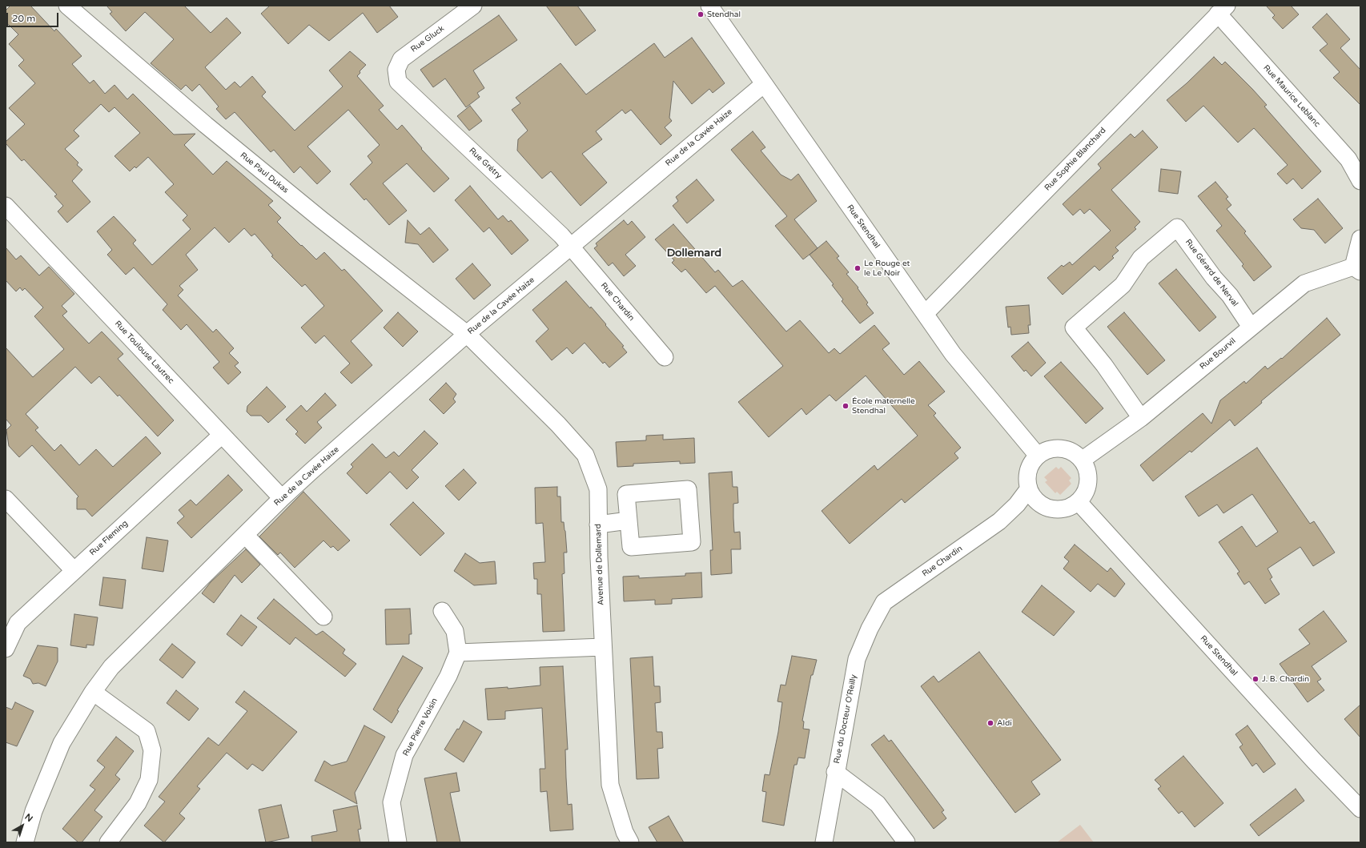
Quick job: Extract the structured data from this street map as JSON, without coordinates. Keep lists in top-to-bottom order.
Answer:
{
  "streets": {
    "street": [
      "Rue Gluck",
      "Rue Maurice Leblanc",
      "Rue de la Cavée Haize",
      "Rue Sophie Blanchard",
      "Rue Grétry",
      "Rue Paul Dukas",
      "Rue Stendhal",
      "Rue Gérard de Nerval",
      "Rue Chardin",
      "Rue Toulouse Lautrec",
      "Rue Bourvil",
      "Rue Fleming",
      "Avenue de Dollemard",
      "Rue du Docteur O'Reilly",
      "Rue Pierre Voisin"
    ]
  },
  "crossings": [
    ["Rue Gluck", "Rue Grétry"],
    ["Rue Maurice Leblanc", "Rue Sophie Blanchard"],
    ["Rue de la Cavée Haize", "Rue Grétry"],
    ["Rue de la Cavée Haize", "Rue Paul Dukas"],
    ["Rue de la Cavée Haize", "Rue Stendhal"],
    ["Rue de la Cavée Haize", "Rue Chardin"],
    ["Rue de la Cavée Haize", "Rue Toulouse Lautrec"],
    ["Rue de la Cavée Haize", "Avenue de Dollemard"],
    ["Rue Sophie Blanchard", "Rue Stendhal"],
    ["Rue Grétry", "Rue Chardin"],
    ["Rue Paul Dukas", "Avenue de Dollemard"],
    ["Rue Stendhal", "Rue Chardin"],
    ["Rue Stendhal", "Rue Bourvil"],
    ["Rue Gérard de Nerval", "Rue Bourvil"],
    ["Rue Chardin", "Rue Bourvil"],
    ["Rue Chardin", "Rue du Docteur O'Reilly"],
    ["Rue Toulouse Lautrec", "Rue Fleming"]
  ],
  "districts": ["Dollemard"],
  "places": [
    "Stendhal",
    "Le Rouge et le Le Noir",
    "École maternelle Stendhal",
    "J. B. Chardin",
    "Aldi"
  ],
  "scale_bar": "20 m",
  "north": "top right"
}
